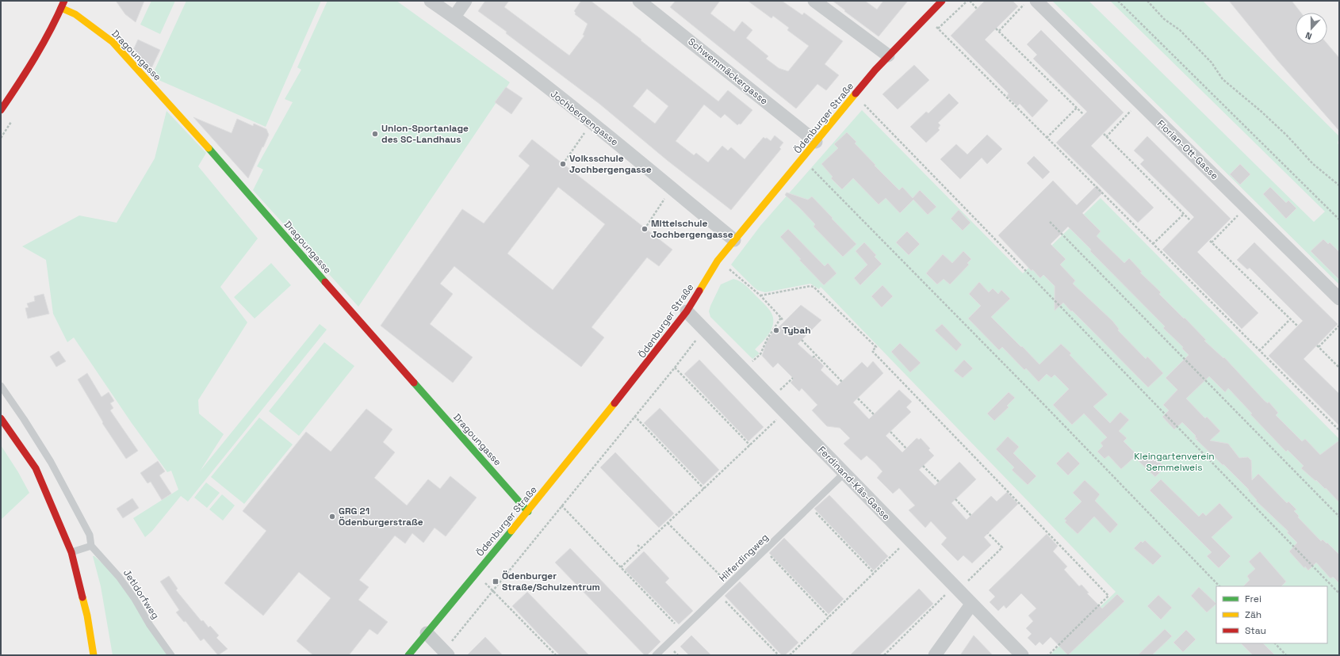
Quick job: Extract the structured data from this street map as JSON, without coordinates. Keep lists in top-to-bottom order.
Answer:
{
  "streets": {
    "street": [
      "Dragoungasse",
      "Schwemmäckergasse",
      "Jochbergengasse",
      "Ödenburger Straße",
      "Florian-Ott-Gasse",
      "Ferdinand-Käs-Gasse"
    ],
    "lane": ["Hilferdingweg", "Jetldorfweg"]
  },
  "crossings": [
    ["Dragoungasse", "Ödenburger Straße"],
    ["Schwemmäckergasse", "Ödenburger Straße"],
    ["Jochbergengasse", "Ödenburger Straße"],
    ["Ödenburger Straße", "Ferdinand-Käs-Gasse"],
    ["Ferdinand-Käs-Gasse", "Hilferdingweg"]
  ],
  "parks": ["Kleingartenverein Semmelweis"],
  "places": {
    "other": [
      "Union-Sportanlage des SC-Landhaus",
      "Volksschule Jochbergengasse",
      "Mittelschule Jochbergengasse",
      "Tybah",
      "GRG 21 Ödenburgerstraße"
    ],
    "transit": ["Ödenburger Straße/Schulzentrum"]
  },
  "legend": ["Frei", "Zäh", "Stau"],
  "north": "bottom"
}
